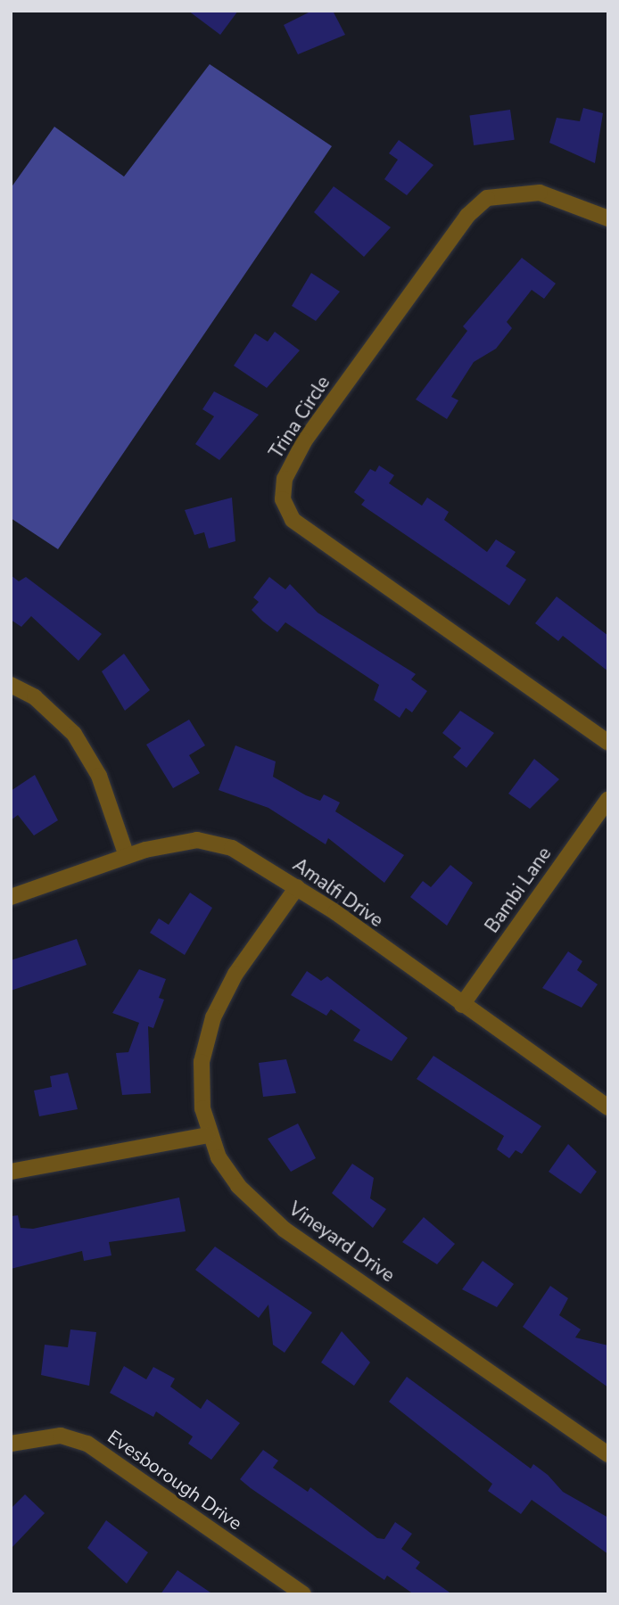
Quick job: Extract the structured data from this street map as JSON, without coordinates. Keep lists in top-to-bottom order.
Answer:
{
  "streets": {
    "street": [
      "Trina Circle",
      "Bambi Lane",
      "Amalfi Drive",
      "Vineyard Drive",
      "Evesborough Drive"
    ]
  },
  "crossings": [
    ["Bambi Lane", "Amalfi Drive"],
    ["Amalfi Drive", "Vineyard Drive"]
  ]
}
